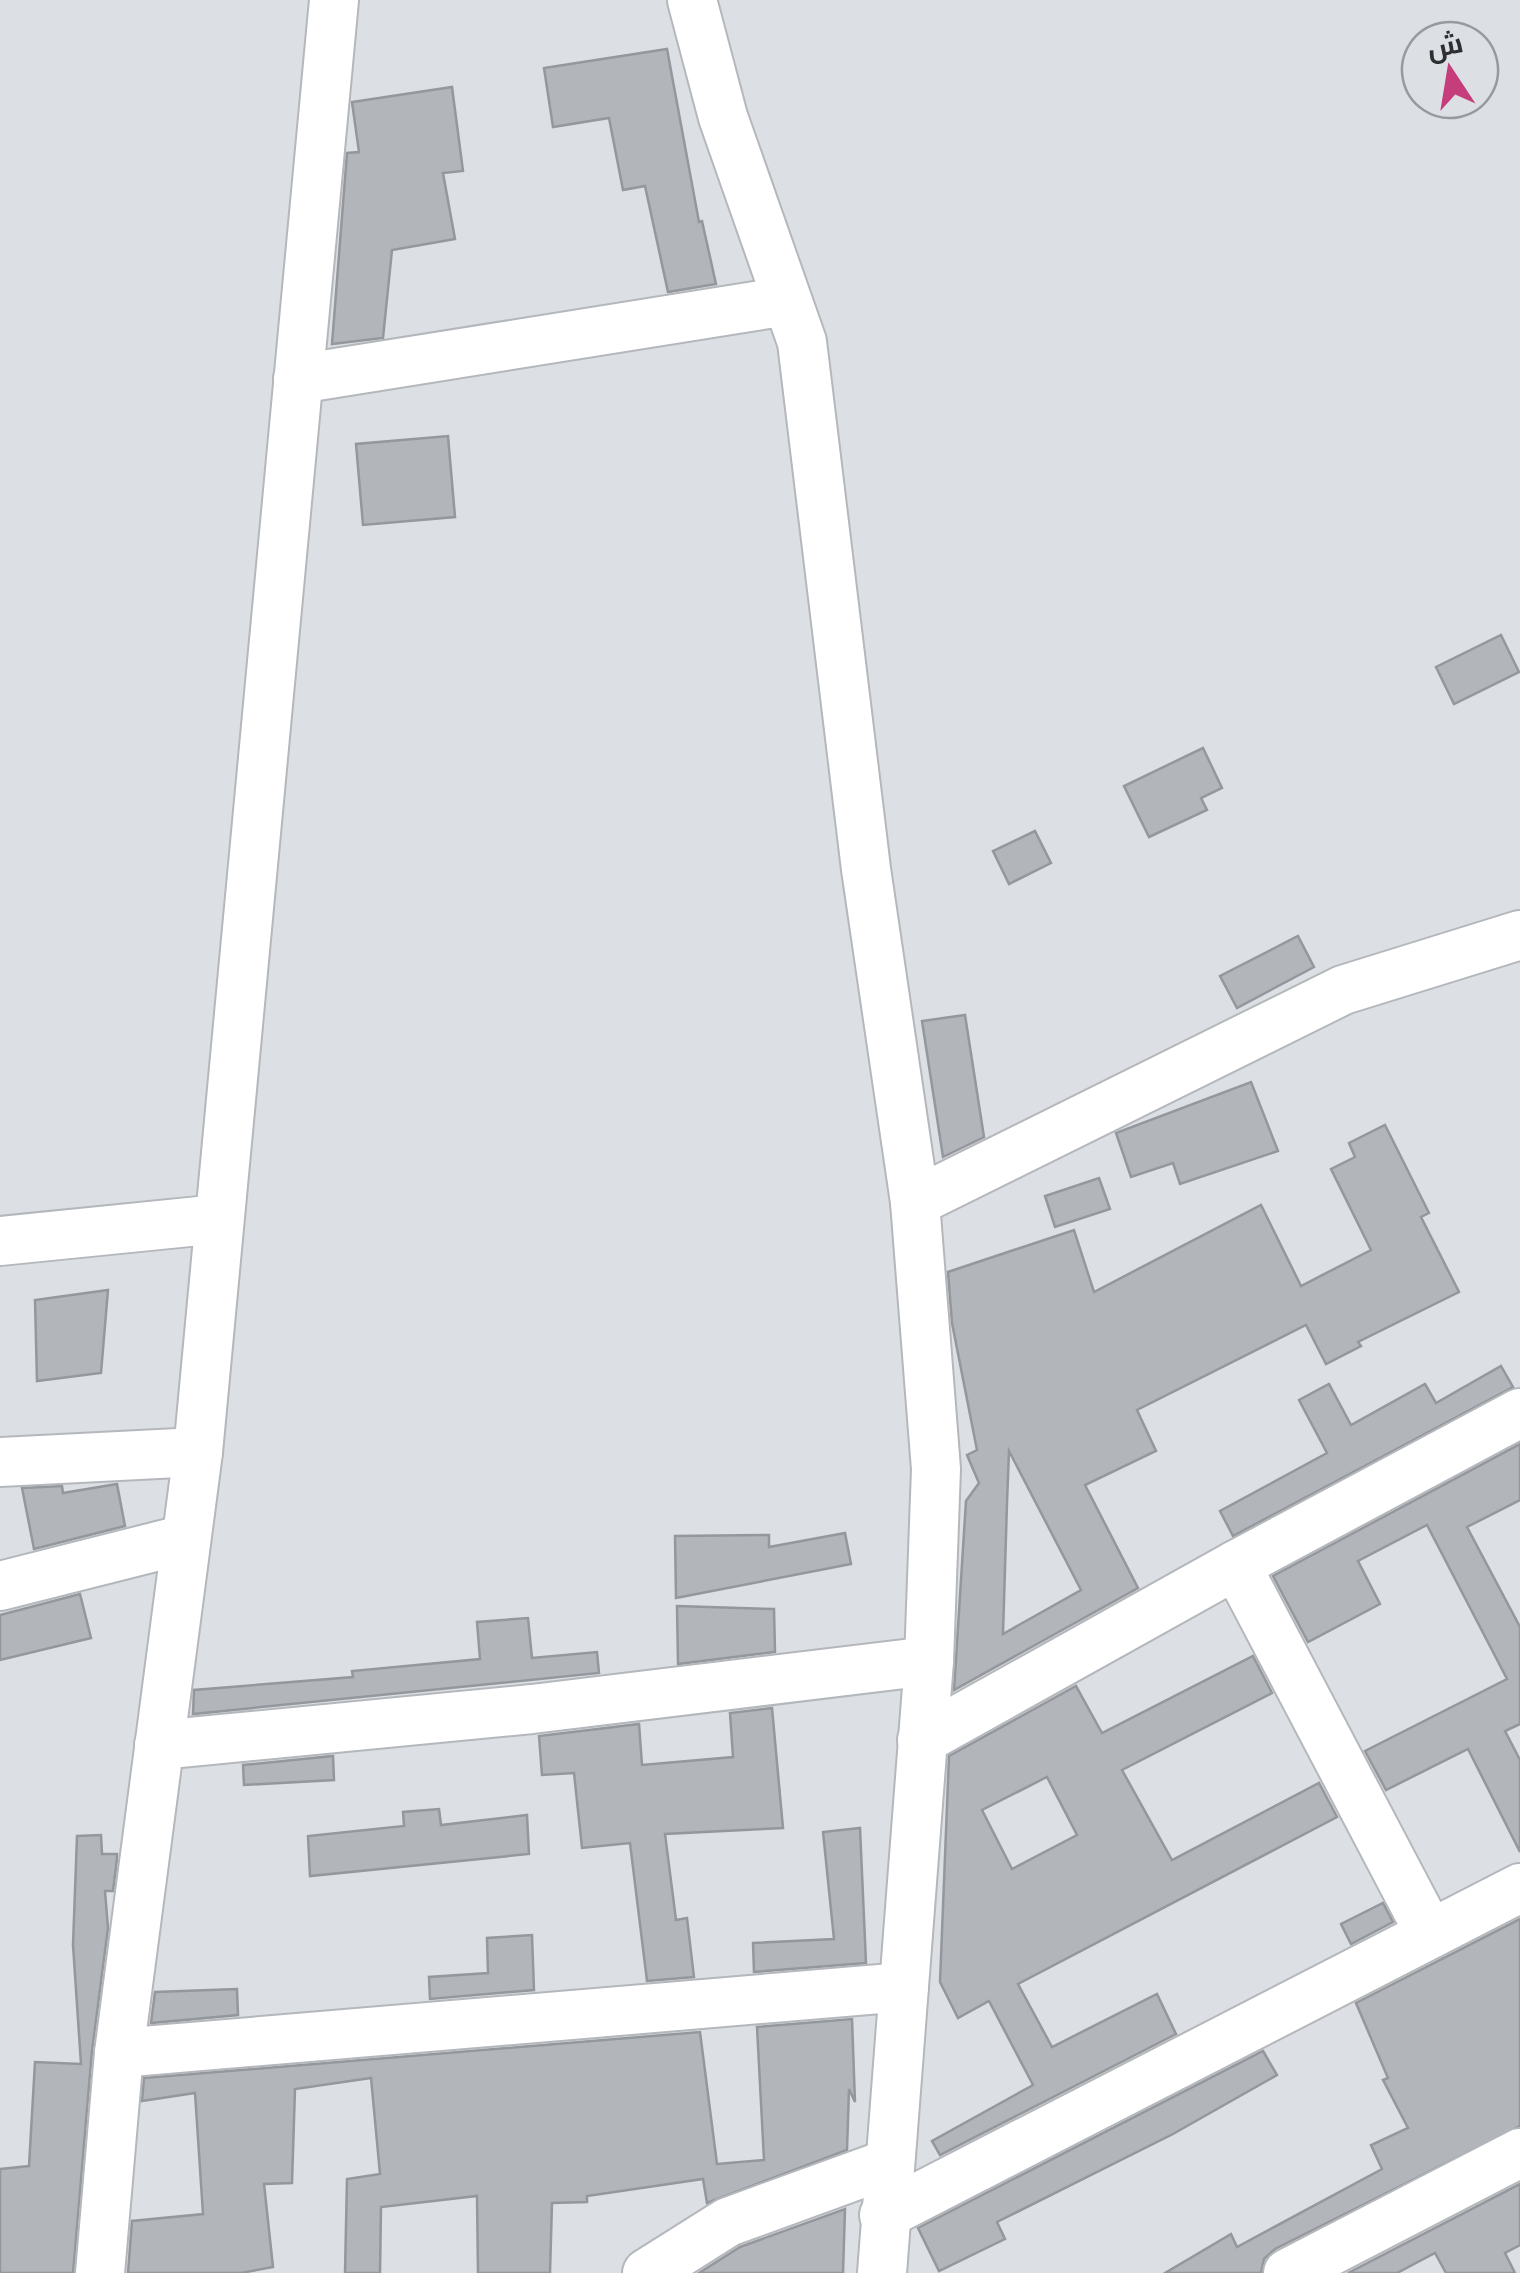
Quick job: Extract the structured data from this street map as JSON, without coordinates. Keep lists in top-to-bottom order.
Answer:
{
  "north": "top"
}
